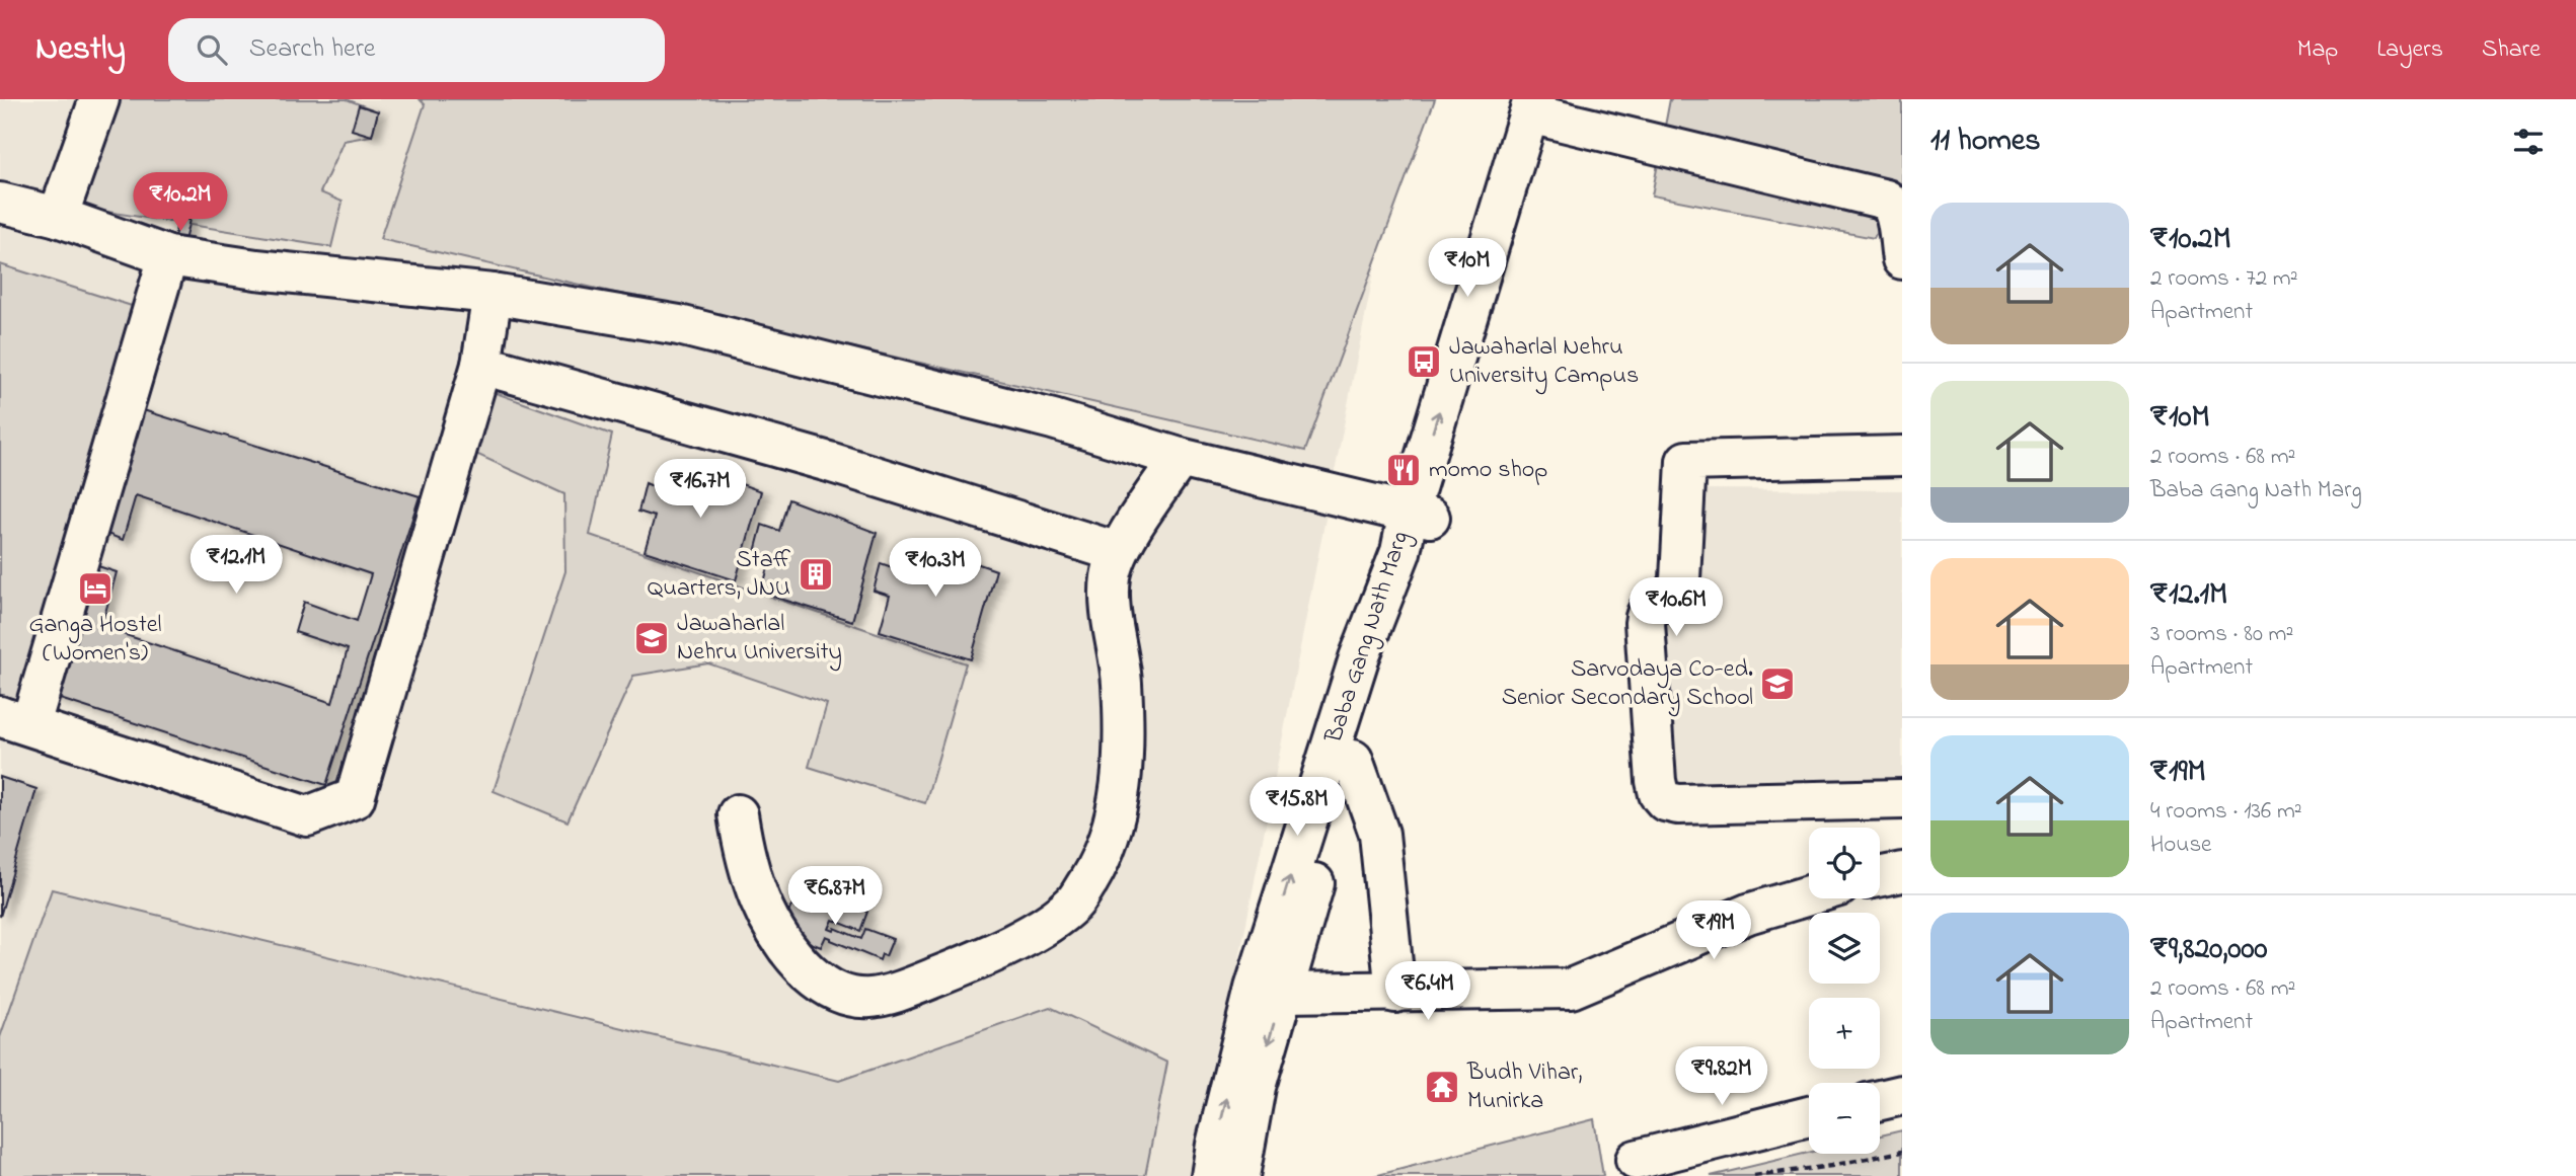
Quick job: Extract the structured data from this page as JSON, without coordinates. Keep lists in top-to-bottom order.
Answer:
{
  "streets": {
    "street": ["Baba Gang Nath Marg"]
  },
  "places": {
    "bus stop": ["Jawaharlal Nehru University Campus"],
    "restaurant": ["momo shop"],
    "building": ["Staff Quarters, JNU"],
    "hotel": ["Ganga Hostel (Women's)"],
    "school or university": ["Jawaharlal Nehru University", "Sarvodaya Co-ed. Senior Secondary School"],
    "temple": ["Budh Vihar, Munirka"]
  },
  "page": {
    "header": "Nestly",
    "search": "Search here",
    "nav": ["Map", "Layers", "Share"],
    "heading": "11 homes",
    "price": [
      "₹10.2M",
      "₹10M",
      "₹16.7M",
      "₹12.1M",
      "₹10.3M",
      "₹10.6M",
      "₹15.8M",
      "₹6.87M",
      "₹19M",
      "₹6.4M",
      "₹9.82M"
    ],
    "list": [
      {
        "name": "₹10.2M",
        "note": "2 rooms · 72 m² · Apartment"
      },
      {
        "name": "₹10M",
        "note": "2 rooms · 68 m² · Baba Gang Nath Marg"
      },
      {
        "name": "₹12.1M",
        "note": "3 rooms · 80 m² · Apartment"
      },
      {
        "name": "₹19M",
        "note": "4 rooms · 136 m² · House"
      },
      {
        "name": "₹9,820,000",
        "note": "2 rooms · 68 m² · Apartment"
      }
    ],
    "map_buttons": ["+", "−"]
  }
}
